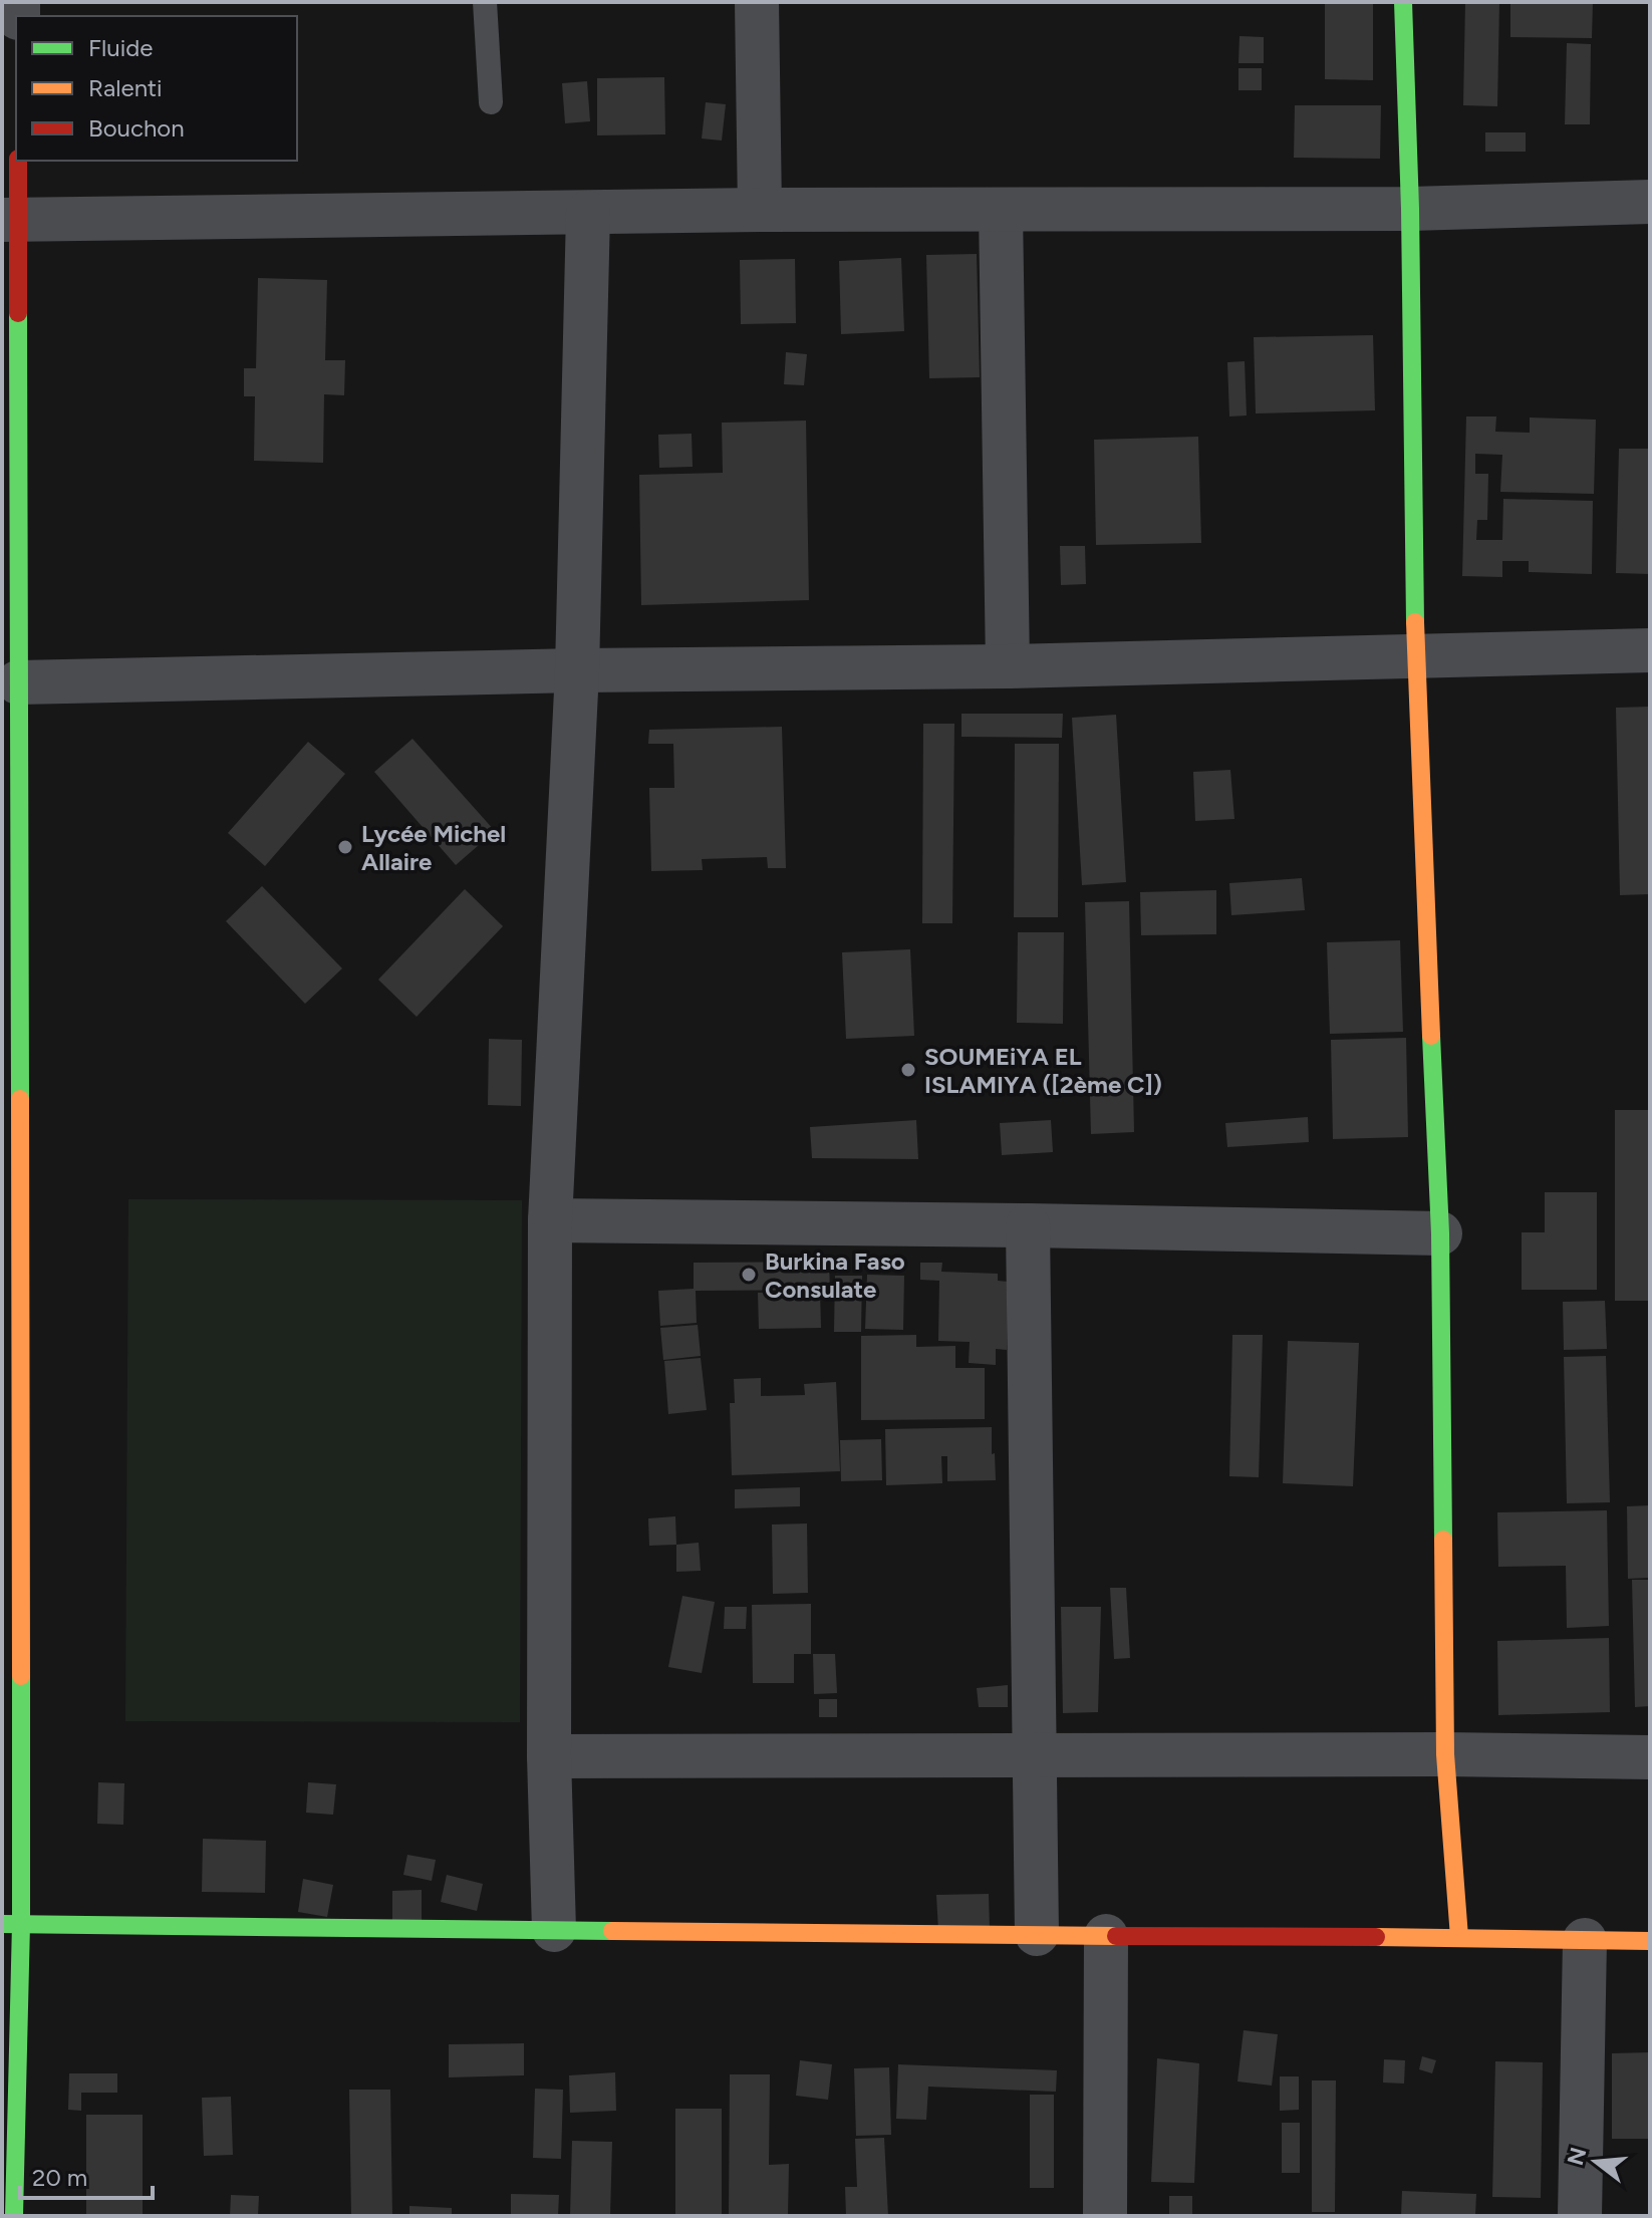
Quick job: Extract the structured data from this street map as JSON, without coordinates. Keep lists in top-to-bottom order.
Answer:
{
  "places": ["Lycée Michel Allaire", "SOUMEiYA EL ISLAMIYA ([2ème C])", "Burkina Faso Consulate"],
  "legend": ["Fluide", "Ralenti", "Bouchon"],
  "scale_bar": "20 m",
  "north": "left"
}
